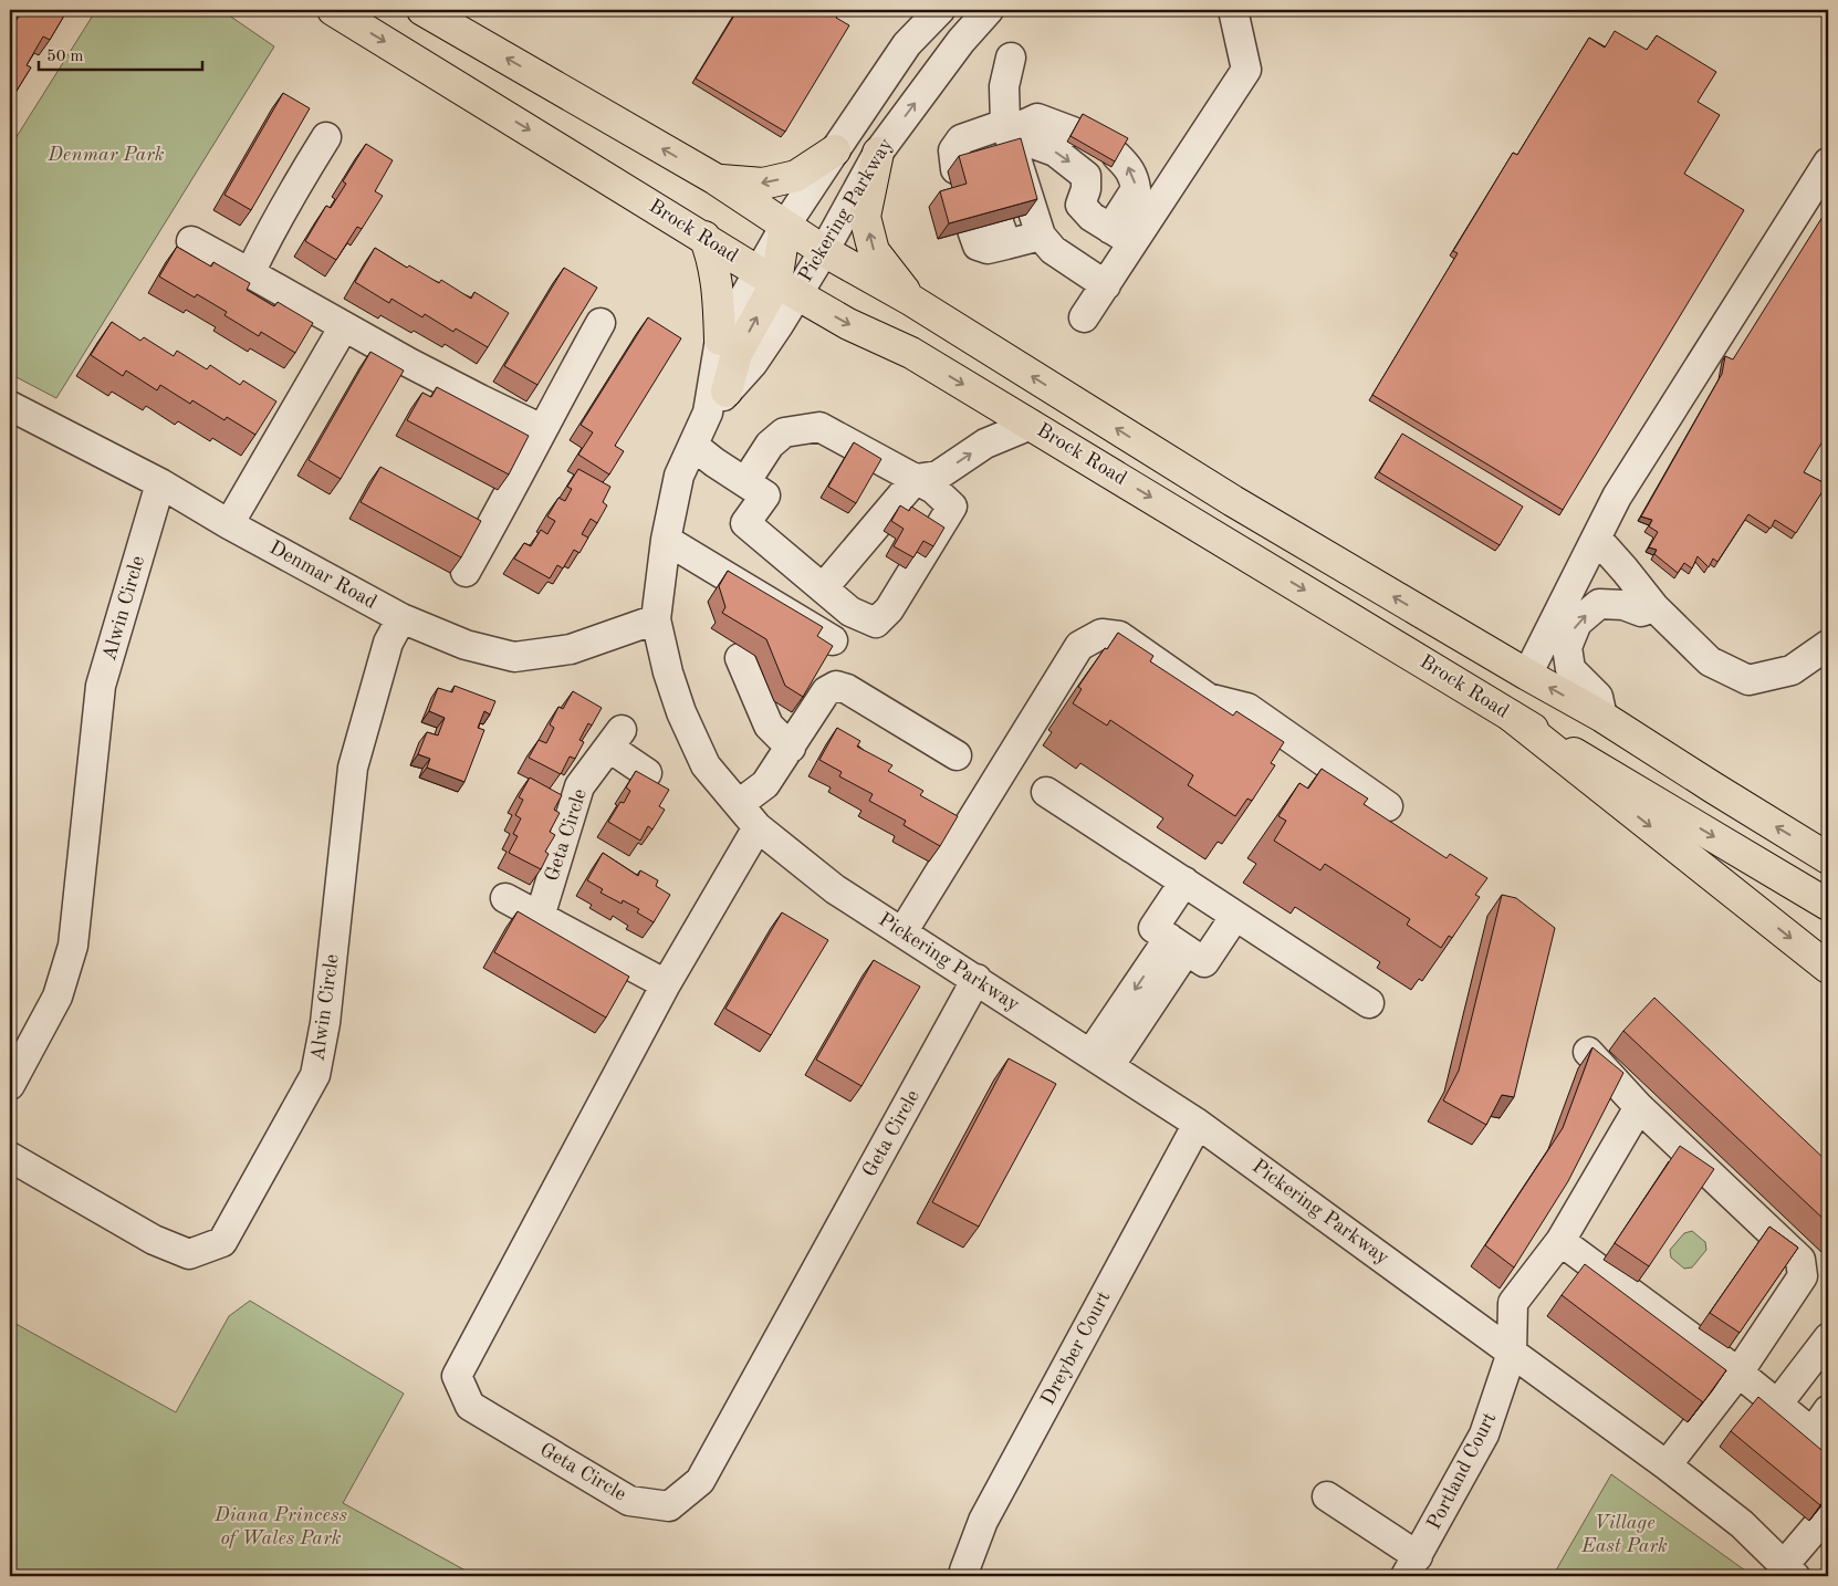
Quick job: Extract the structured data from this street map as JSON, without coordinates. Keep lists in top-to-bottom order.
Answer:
{
  "streets": {
    "main road": ["Brock Road"],
    "street": [
      "Pickering Parkway",
      "Denmar Road",
      "Alwin Circle",
      "Geta Circle",
      "Dreyber Court",
      "Portland Court"
    ]
  },
  "crossings": [
    ["Pickering Parkway", "Brock Road"],
    ["Pickering Parkway", "Denmar Road"],
    ["Pickering Parkway", "Geta Circle"],
    ["Pickering Parkway", "Dreyber Court"],
    ["Pickering Parkway", "Portland Court"],
    ["Denmar Road", "Alwin Circle"]
  ],
  "parks": ["Denmar Park", "Diana Princess of Wales Park", "Village East Park"],
  "scale_bar": "50 m"
}
